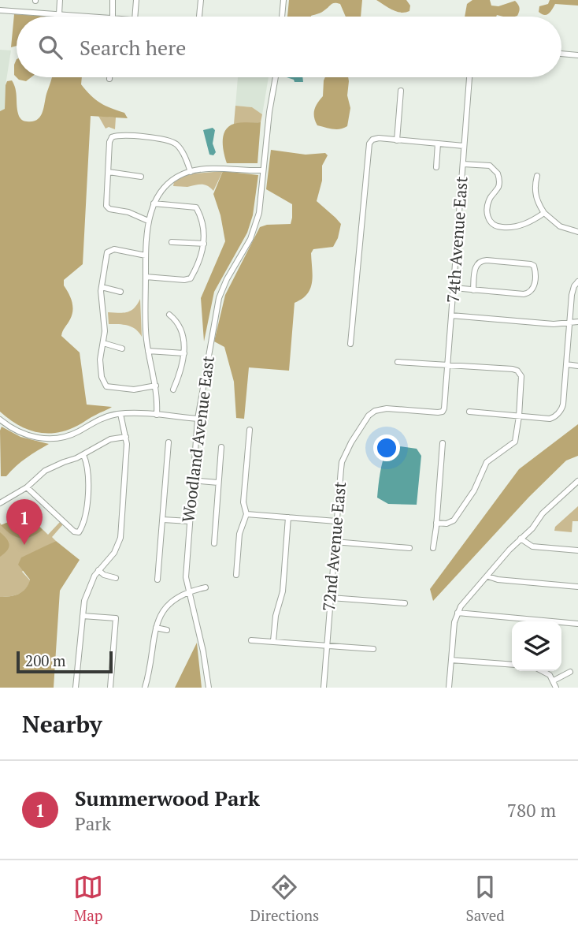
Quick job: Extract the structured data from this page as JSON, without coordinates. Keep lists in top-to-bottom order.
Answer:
{
  "streets": {
    "street": ["74th Avenue East", "Woodland Avenue East", "72nd Avenue East"]
  },
  "crossings": [
    ["74th Avenue East", "72nd Avenue East"]
  ],
  "scale_bar": "200 m",
  "page": {
    "search": "Search here",
    "pins": "1",
    "scale": "200 m",
    "heading": "Nearby",
    "list": [
      {
        "mark": "1",
        "name": "Summerwood Park",
        "note": "Park",
        "value": "780 m"
      }
    ],
    "nav": ["Map", "Directions", "Saved"]
  }
}
